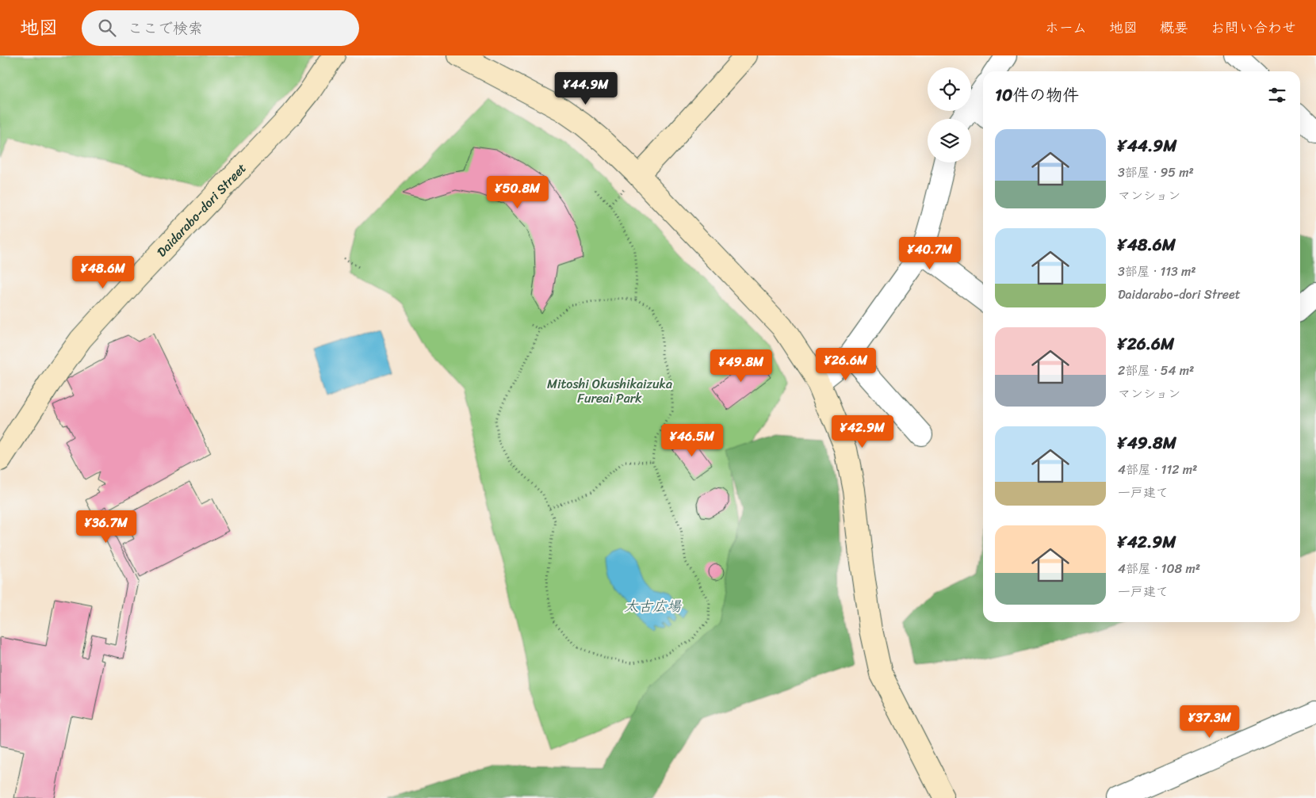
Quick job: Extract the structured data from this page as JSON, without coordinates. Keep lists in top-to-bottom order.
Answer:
{
  "streets": {
    "street": ["Daidarabo-dori Street"]
  },
  "water": ["太古広場"],
  "parks": ["Mitoshi Okushikaizuka Fureai Park"],
  "page": {
    "header": "地図",
    "search": "ここで検索",
    "nav": [
      "ホーム",
      "地図",
      "概要",
      "お問い合わせ"
    ],
    "heading": "10件の物件",
    "price": [
      "¥44.9M",
      "¥50.8M",
      "¥40.7M",
      "¥48.6M",
      "¥26.6M",
      "¥49.8M",
      "¥42.9M",
      "¥46.5M",
      "¥36.7M",
      "¥37.3M"
    ],
    "list": [
      {
        "name": "¥44.9M",
        "note": "3部屋 · 95 m² · マンション"
      },
      {
        "name": "¥48.6M",
        "note": "3部屋 · 113 m² · Daidarabo-dori Street"
      },
      {
        "name": "¥26.6M",
        "note": "2部屋 · 54 m² · マンション"
      },
      {
        "name": "¥49.8M",
        "note": "4部屋 · 112 m² · 一戸建て"
      },
      {
        "name": "¥42.9M",
        "note": "4部屋 · 108 m² · 一戸建て"
      }
    ]
  }
}
